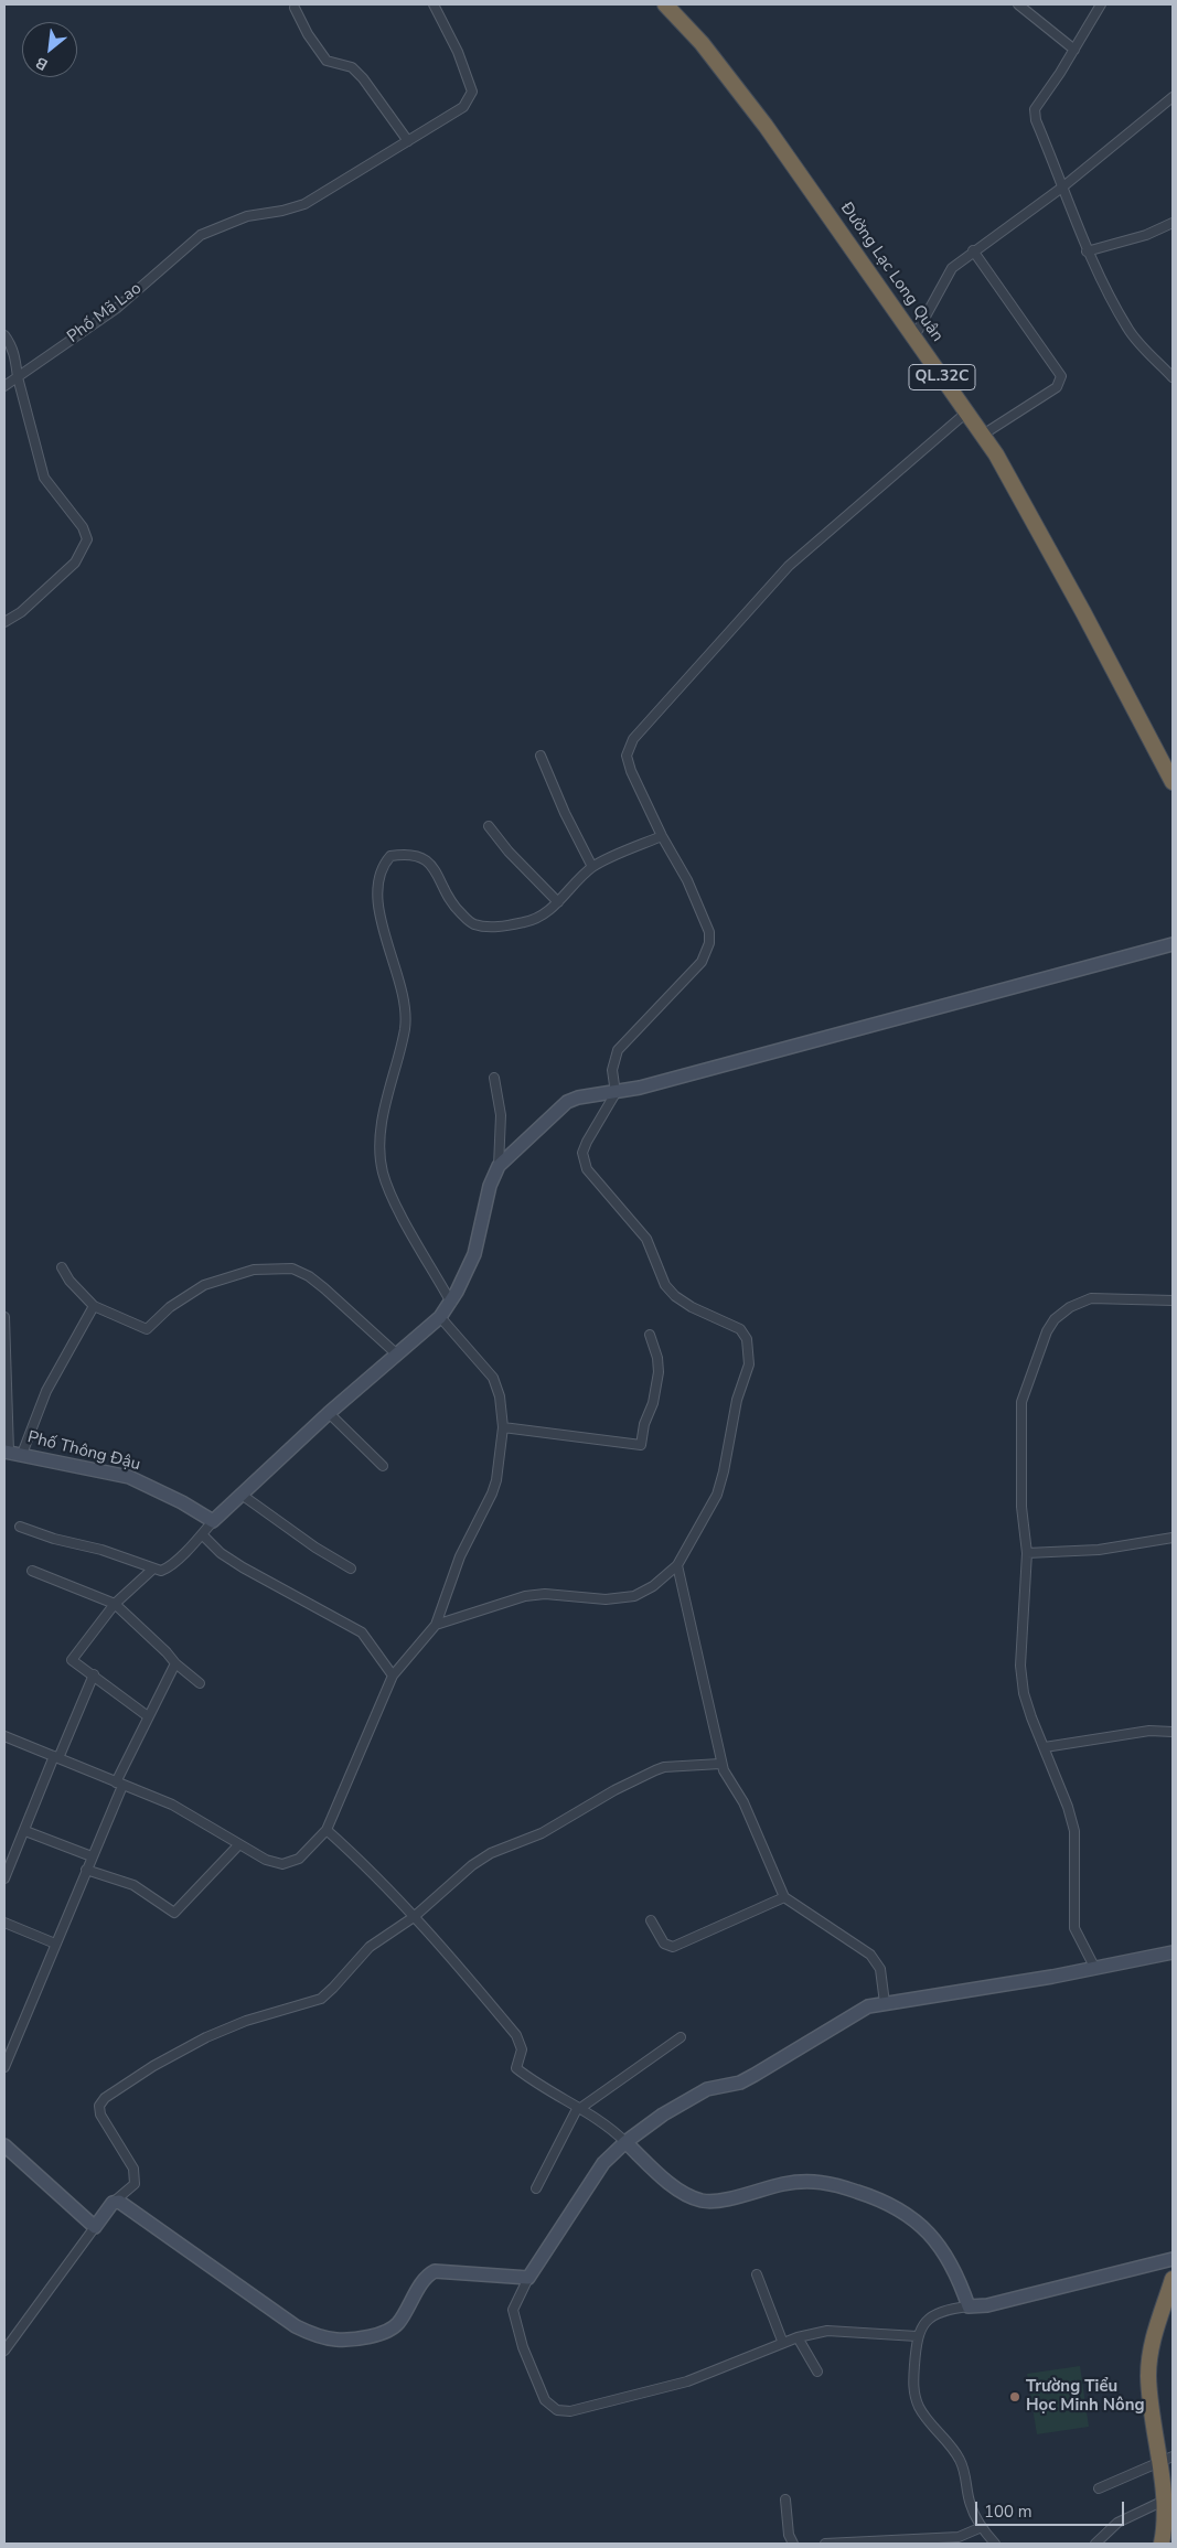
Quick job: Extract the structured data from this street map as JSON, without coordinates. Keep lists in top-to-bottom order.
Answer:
{
  "streets": {
    "highway": ["Đường Lạc Long Quân", "QL.32C"],
    "street": ["Phố Mã Lao", "Phố Thông Đậu"]
  },
  "places": ["Trường Tiểu Học Minh Nông"],
  "scale_bar": "100 m",
  "north": "bottom left"
}
